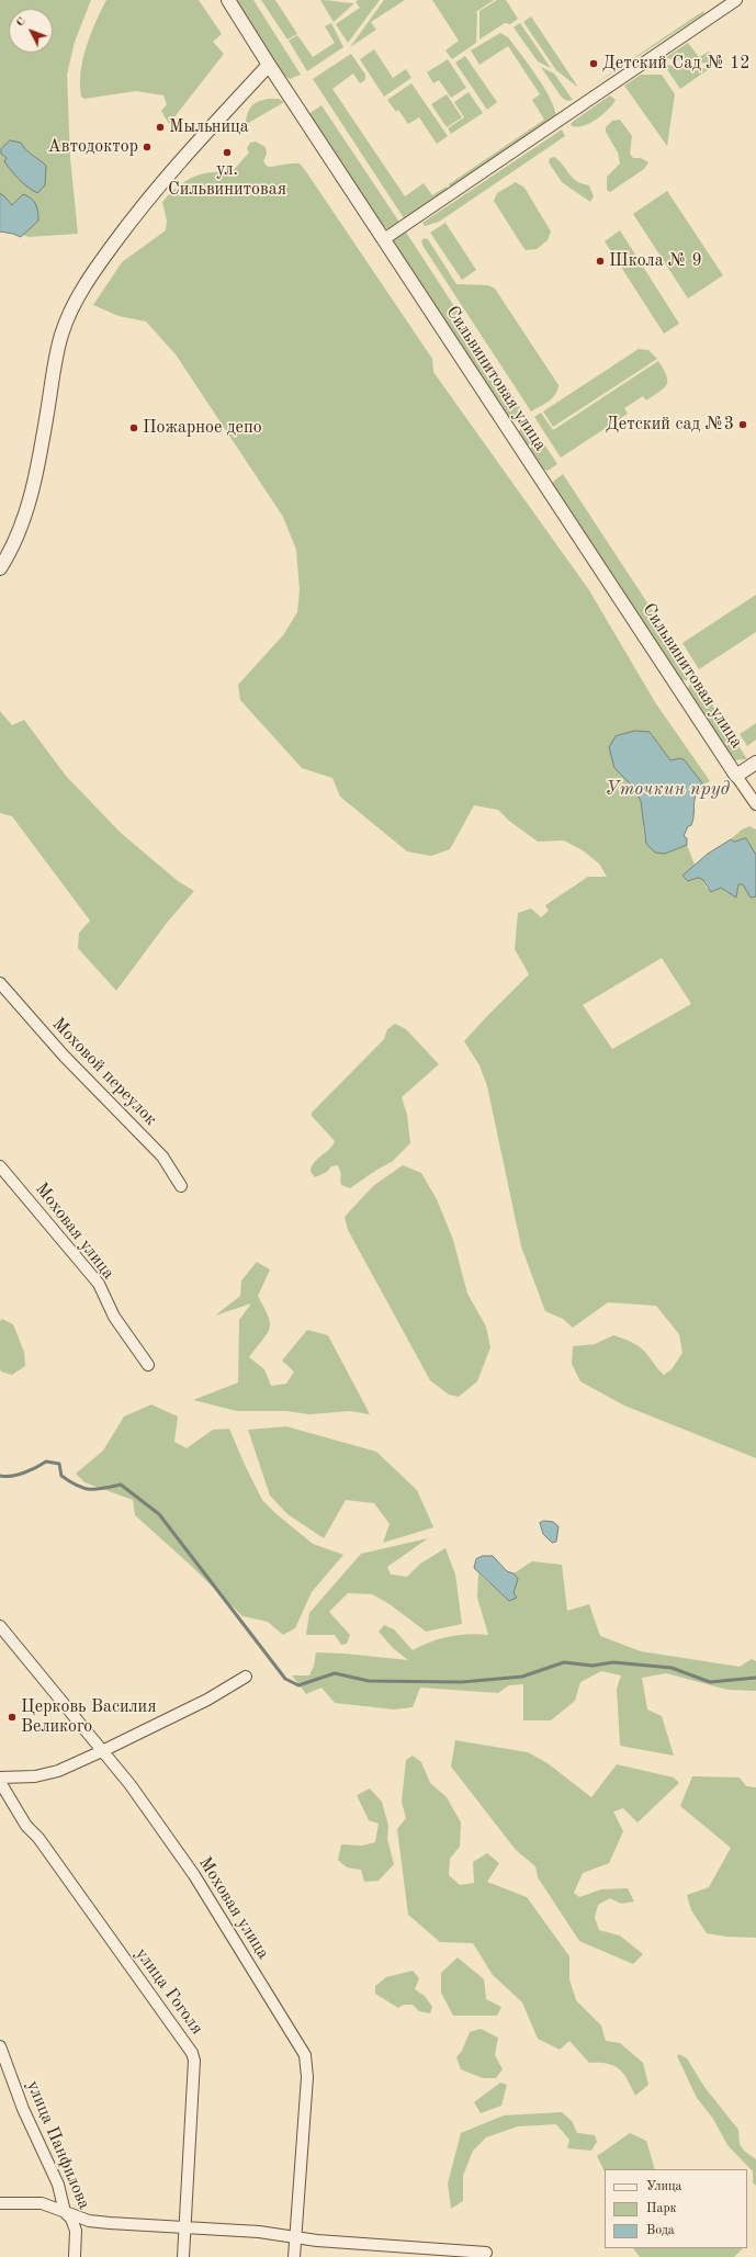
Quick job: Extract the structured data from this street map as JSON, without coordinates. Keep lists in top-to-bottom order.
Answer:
{
  "streets": {
    "street": [
      "Сильвинитовая улица",
      "Моховой переулок",
      "Моховая улица",
      "улица Гоголя",
      "улица Панфилова"
    ]
  },
  "water": ["Уточкин пруд"],
  "places": [
    "Детский Сад № 12",
    "Мыльница",
    "Автодоктор",
    "ул. Сильвинитовая",
    "Школа № 9",
    "Детский сад №3",
    "Пожарное депо",
    "Церковь Василия Великого"
  ],
  "legend": ["Улица", "Парк", "Вода"],
  "north": "top left"
}
